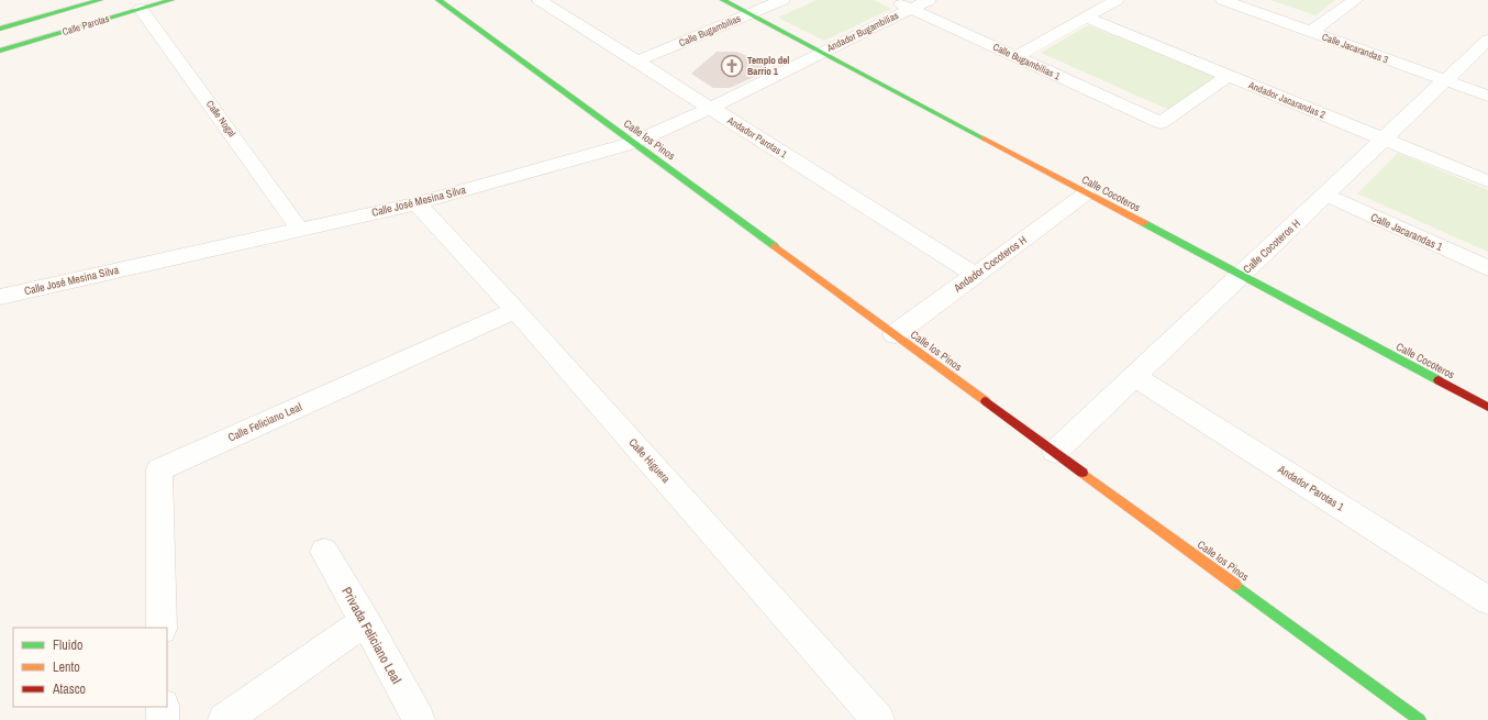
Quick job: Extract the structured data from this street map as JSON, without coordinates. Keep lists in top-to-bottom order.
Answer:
{
  "streets": {
    "street": [
      "Calle Parotas",
      "Calle Bugambilias",
      "Andador Bugambilias",
      "Calle Jacarandas 3",
      "Calle Bugambilias 1",
      "Andador Jacarandas 2",
      "Calle Nogal",
      "Andador Parotas 1",
      "Calle los Pinos",
      "Calle Cocoteros",
      "Calle José Mesina Silva",
      "Calle Jacarandas 1",
      "Calle Cocoteros H",
      "Andador Cocoteros H",
      "Calle Feliciano Leal",
      "Calle Higuera",
      "Privada Feliciano Leal"
    ]
  },
  "crossings": [
    ["Calle Parotas", "Calle Nogal"],
    ["Calle Bugambilias", "Andador Parotas 1"],
    ["Calle Bugambilias", "Calle Cocoteros"],
    ["Andador Bugambilias", "Calle Bugambilias 1"],
    ["Andador Bugambilias", "Calle Cocoteros"],
    ["Andador Bugambilias", "Calle José Mesina Silva"],
    ["Calle Jacarandas 3", "Calle Cocoteros H"],
    ["Calle Bugambilias 1", "Andador Jacarandas 2"],
    ["Andador Jacarandas 2", "Calle Cocoteros H"],
    ["Calle Nogal", "Calle José Mesina Silva"],
    ["Andador Parotas 1", "Calle José Mesina Silva"],
    ["Andador Parotas 1", "Calle Cocoteros H"],
    ["Andador Parotas 1", "Andador Cocoteros H"],
    ["Calle los Pinos", "Calle José Mesina Silva"],
    ["Calle los Pinos", "Calle Cocoteros H"],
    ["Calle los Pinos", "Andador Cocoteros H"],
    ["Calle Cocoteros", "Calle José Mesina Silva"],
    ["Calle Cocoteros", "Calle Cocoteros H"],
    ["Calle Cocoteros", "Andador Cocoteros H"],
    ["Calle José Mesina Silva", "Calle Higuera"],
    ["Calle Jacarandas 1", "Calle Cocoteros H"],
    ["Calle Feliciano Leal", "Calle Higuera"]
  ],
  "places": {
    "church": ["Templo del Barrio 1"]
  },
  "legend": ["Fluido", "Lento", "Atasco"]
}
